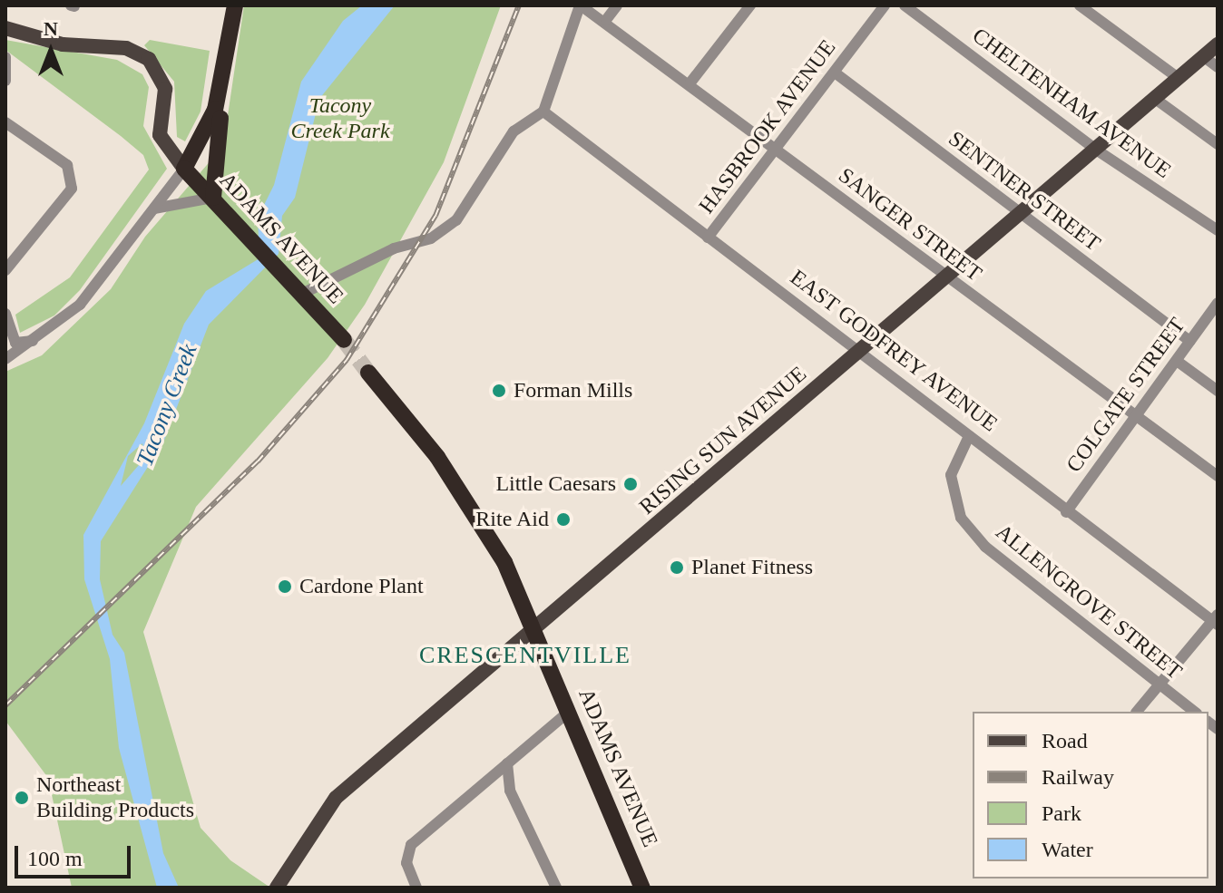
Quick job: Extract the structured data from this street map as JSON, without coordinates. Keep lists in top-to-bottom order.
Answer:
{
  "streets": {
    "highway": ["ADAMS AVENUE"],
    "main road": ["RISING SUN AVENUE"],
    "street": [
      "CHELTENHAM AVENUE",
      "HASBROOK AVENUE",
      "SENTNER STREET",
      "SANGER STREET",
      "EAST GODFREY AVENUE",
      "COLGATE STREET",
      "ALLENGROVE STREET"
    ]
  },
  "crossings": [
    ["CHELTENHAM AVENUE", "RISING SUN AVENUE"],
    ["HASBROOK AVENUE", "SENTNER STREET"],
    ["HASBROOK AVENUE", "SANGER STREET"],
    ["HASBROOK AVENUE", "EAST GODFREY AVENUE"],
    ["SENTNER STREET", "COLGATE STREET"],
    ["SENTNER STREET", "RISING SUN AVENUE"],
    ["SANGER STREET", "COLGATE STREET"],
    ["SANGER STREET", "RISING SUN AVENUE"],
    ["ADAMS AVENUE", "RISING SUN AVENUE"],
    ["EAST GODFREY AVENUE", "COLGATE STREET"],
    ["EAST GODFREY AVENUE", "RISING SUN AVENUE"],
    ["EAST GODFREY AVENUE", "ALLENGROVE STREET"]
  ],
  "districts": ["CRESCENTVILLE"],
  "water": ["Tacony Creek"],
  "parks": ["Tacony Creek Park"],
  "places": [
    "Forman Mills",
    "Little Caesars",
    "Rite Aid",
    "Planet Fitness",
    "Cardone Plant",
    "Northeast Building Products"
  ],
  "legend": [
    "Road",
    "Railway",
    "Park",
    "Water"
  ],
  "scale_bar": "100 m",
  "north": "top"
}
